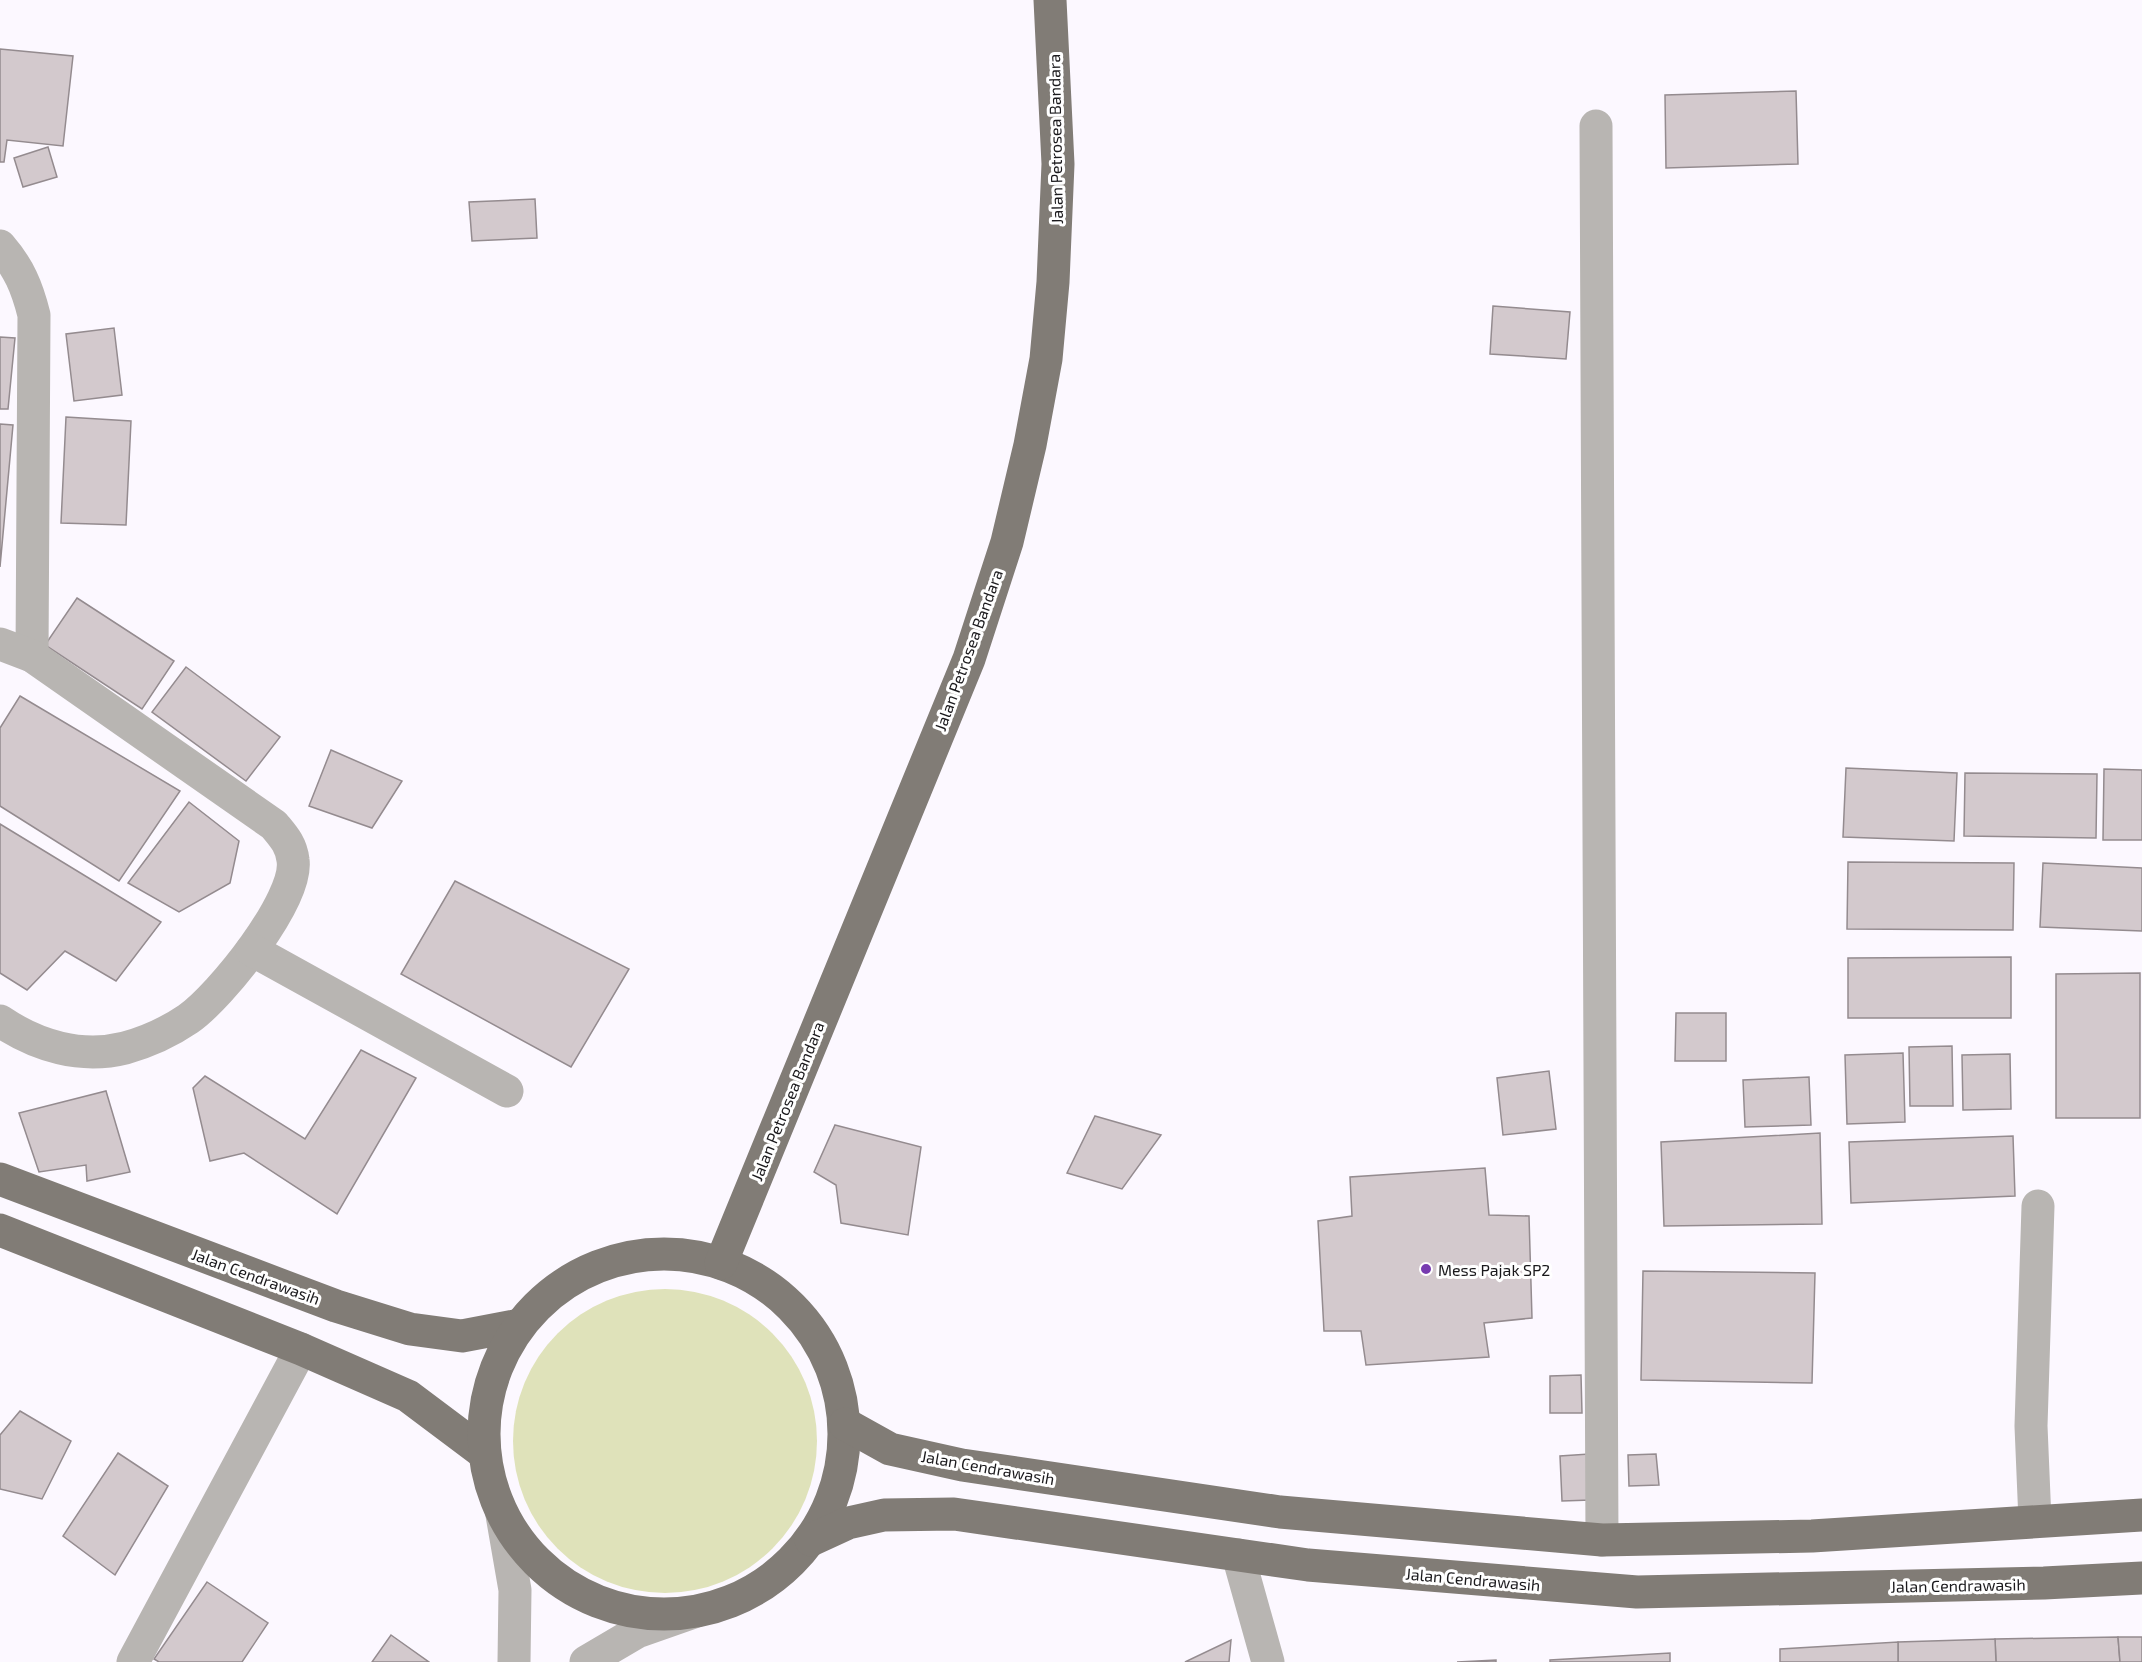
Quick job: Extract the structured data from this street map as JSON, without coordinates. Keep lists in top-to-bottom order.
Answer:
{
  "streets": {
    "main road": ["Jalan Petrosea Bandara", "Jalan Cendrawasih"]
  },
  "crossings": [
    ["Jalan Petrosea Bandara", "Jalan Cendrawasih"]
  ],
  "places": ["Mess Pajak SP2"]
}
